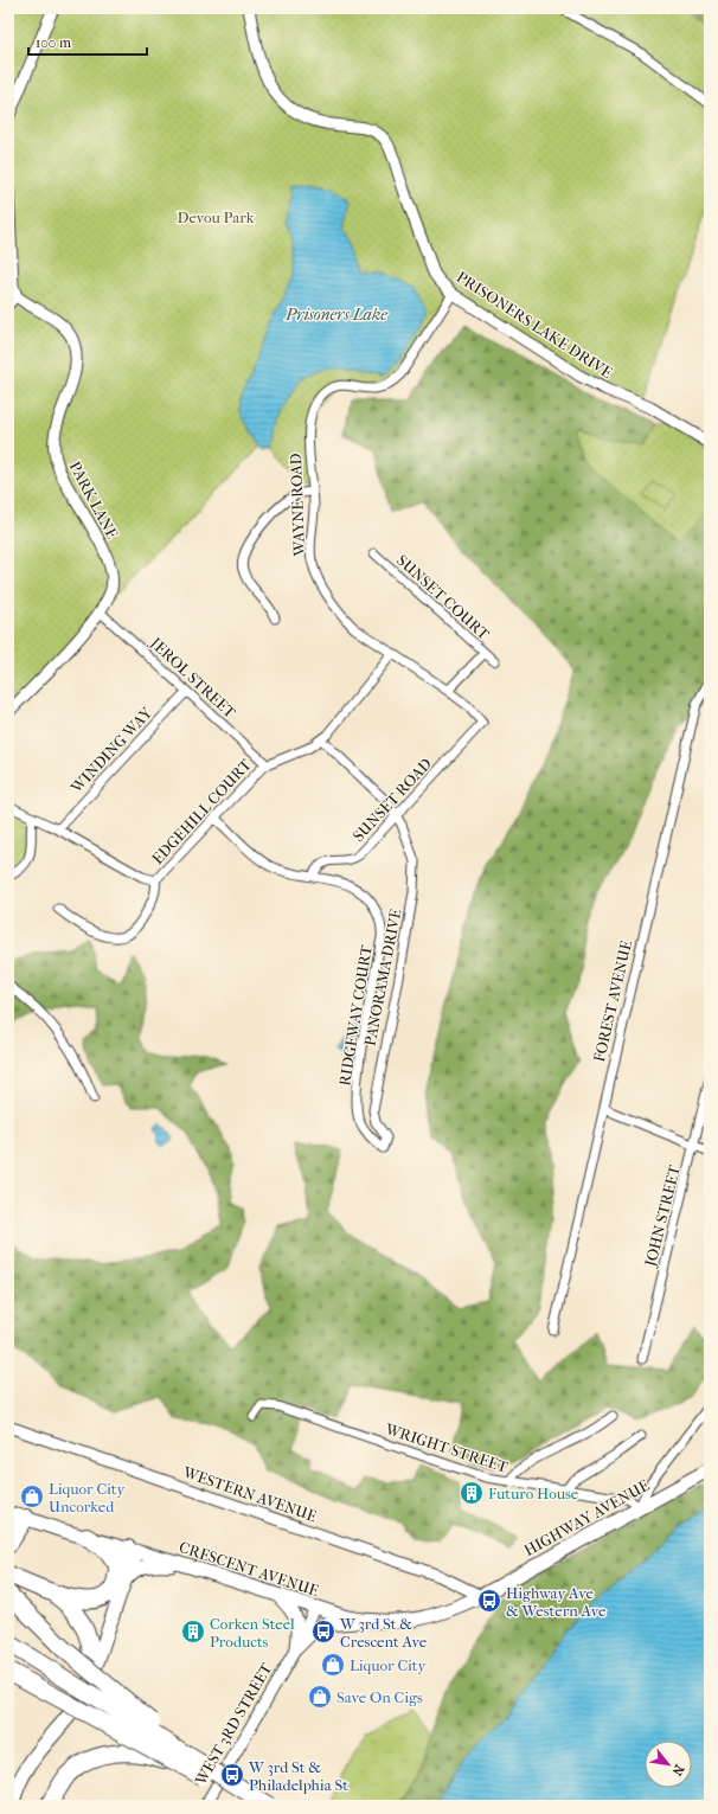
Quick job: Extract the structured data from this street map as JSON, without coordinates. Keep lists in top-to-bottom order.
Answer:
{
  "streets": {
    "main road": ["HIGHWAY AVENUE", "CRESCENT AVENUE"],
    "street": [
      "PRISONERS LAKE DRIVE",
      "PARK LANE",
      "WAYNE ROAD",
      "SUNSET COURT",
      "JEROL STREET",
      "WINDING WAY",
      "SUNSET ROAD",
      "EDGEHILL COURT",
      "PANORAMA DRIVE",
      "FOREST AVENUE",
      "RIDGEWAY COURT",
      "JOHN STREET",
      "WRIGHT STREET",
      "WESTERN AVENUE",
      "WEST 3RD STREET"
    ]
  },
  "crossings": [
    ["PRISONERS LAKE DRIVE", "WAYNE ROAD"],
    ["PARK LANE", "JEROL STREET"],
    ["WAYNE ROAD", "SUNSET ROAD"],
    ["WAYNE ROAD", "EDGEHILL COURT"],
    ["JEROL STREET", "WINDING WAY"],
    ["JEROL STREET", "EDGEHILL COURT"],
    ["SUNSET ROAD", "PANORAMA DRIVE"],
    ["SUNSET ROAD", "RIDGEWAY COURT"],
    ["EDGEHILL COURT", "PANORAMA DRIVE"],
    ["PANORAMA DRIVE", "RIDGEWAY COURT"],
    ["WRIGHT STREET", "HIGHWAY AVENUE"],
    ["WESTERN AVENUE", "HIGHWAY AVENUE"],
    ["WESTERN AVENUE", "CRESCENT AVENUE"],
    ["HIGHWAY AVENUE", "CRESCENT AVENUE"],
    ["CRESCENT AVENUE", "WEST 3RD STREET"]
  ],
  "water": ["Prisoners Lake"],
  "parks": ["Devou Park"],
  "places": {
    "building": ["Futuro House", "Corken Steel Products"],
    "shop": ["Liquor City Uncorked", "Liquor City", "Save On Cigs"],
    "bus stop": ["Highway Ave & Western Ave", "W 3rd St & Crescent Ave", "W 3rd St & Philadelphia St"]
  },
  "scale_bar": "100 m",
  "north": "bottom right"
}
